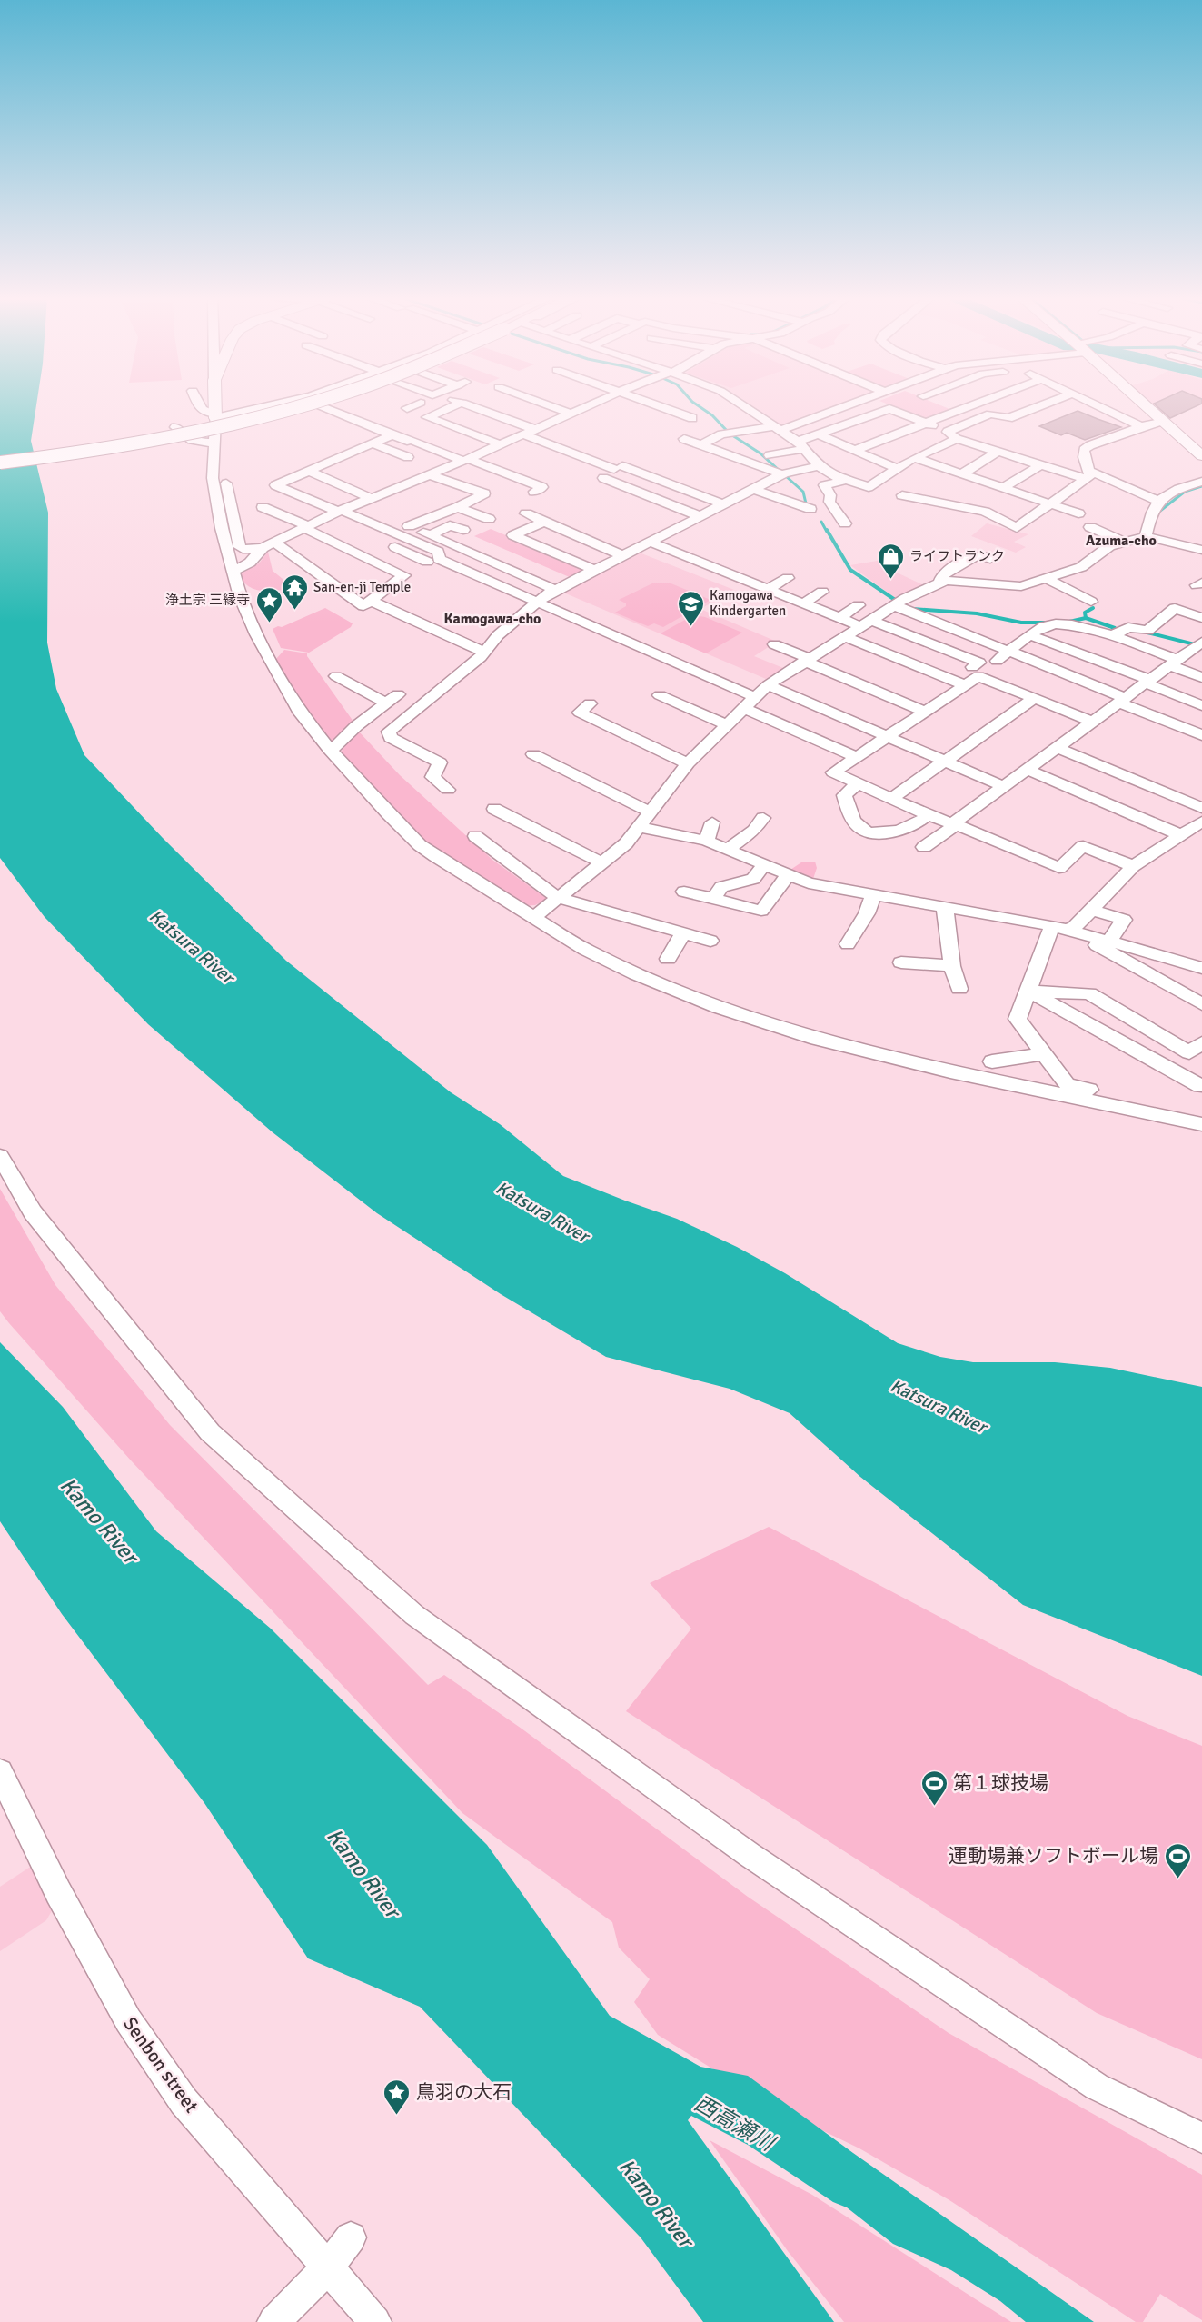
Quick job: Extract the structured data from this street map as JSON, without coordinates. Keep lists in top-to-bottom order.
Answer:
{
  "streets": {
    "street": ["Senbon street"]
  },
  "districts": ["Azuma-cho", "Kamogawa-cho"],
  "water": ["Katsura River", "Kamo River", "西高瀬川"],
  "places": {
    "shop": ["ライフトランク"],
    "temple": ["San-en-ji Temple"],
    "place": ["浄土宗 三縁寺", "鳥羽の大石"],
    "school or university": ["Kamogawa Kindergarten"],
    "sports": ["第１球技場", "運動場兼ソフトボール場"]
  }
}
